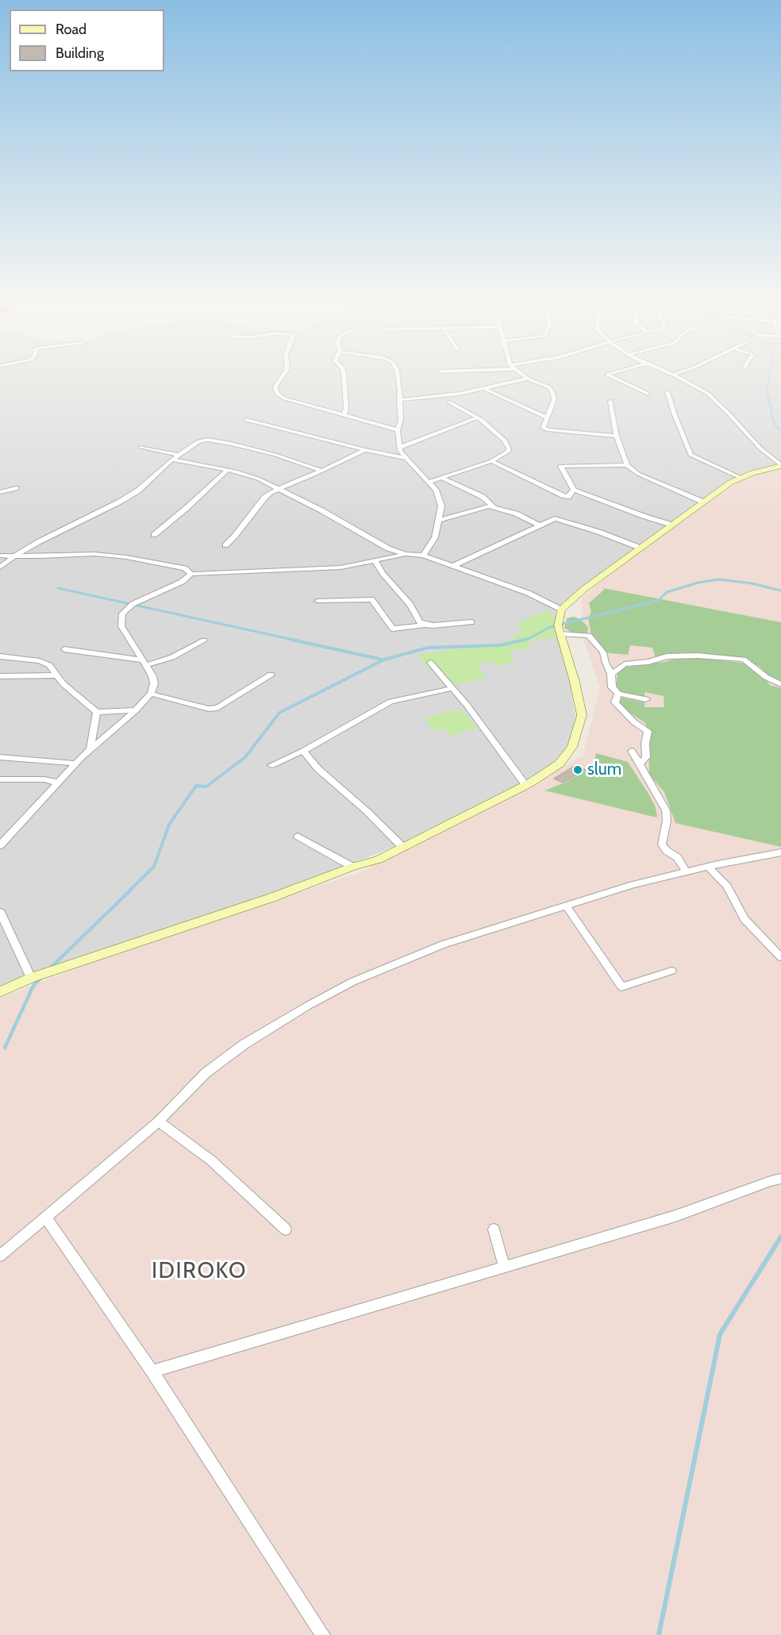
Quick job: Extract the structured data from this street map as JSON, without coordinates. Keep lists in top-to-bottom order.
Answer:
{
  "districts": ["IDIROKO"],
  "places": ["slum"],
  "legend": ["Road", "Building"]
}
